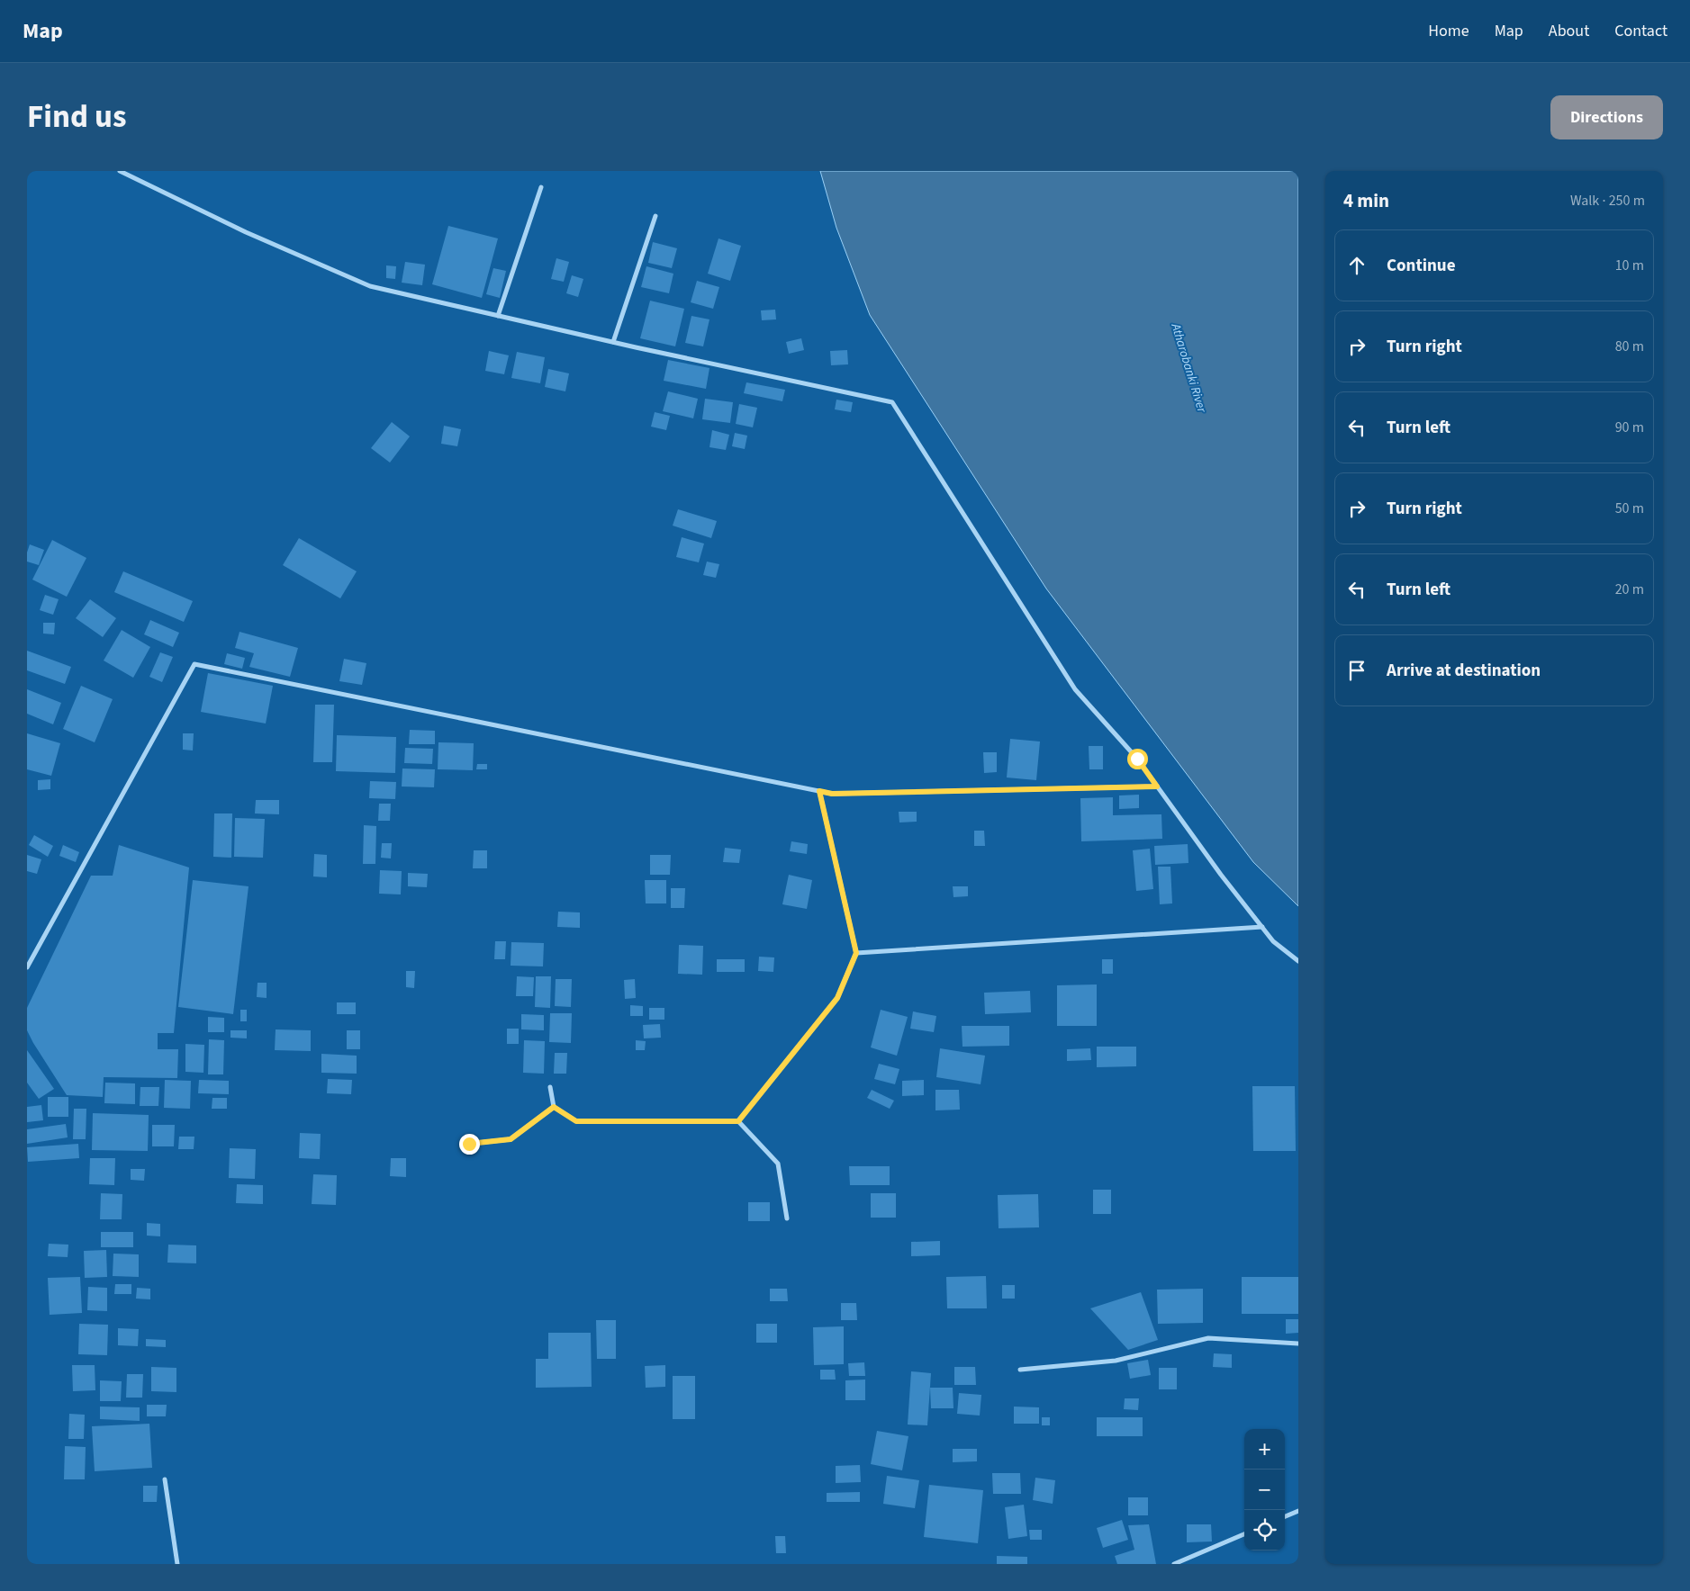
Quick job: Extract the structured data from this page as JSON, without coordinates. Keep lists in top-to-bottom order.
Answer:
{
  "water": ["Atharobanki River"],
  "page": {
    "header": "Map",
    "nav": [
      "Home",
      "Map",
      "About",
      "Contact"
    ],
    "title": "Find us",
    "buttons": "Directions",
    "heading": ["4 min", "Walk · 250 m"],
    "list": [
      ["Continue", "10 m"],
      ["Turn right", "80 m"],
      ["Turn left", "90 m"],
      ["Turn right", "50 m"],
      ["Turn left", "20 m"],
      "Arrive at destination"
    ],
    "map_buttons": ["+", "−"]
  }
}
